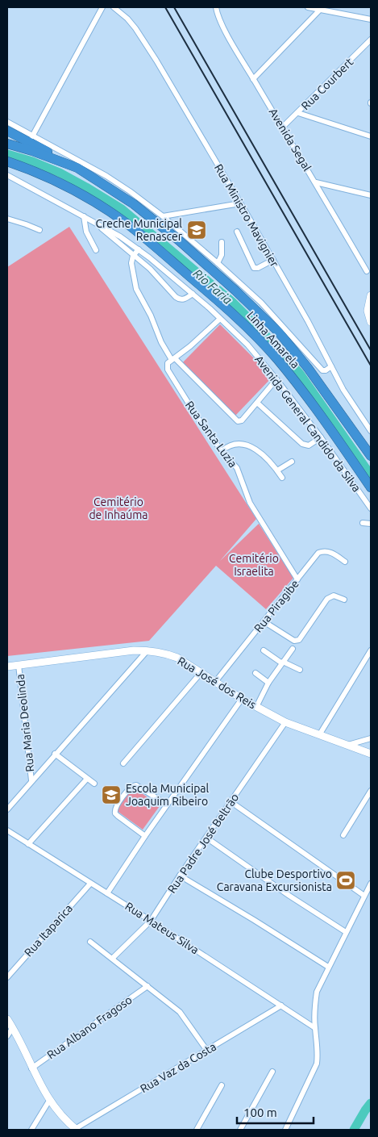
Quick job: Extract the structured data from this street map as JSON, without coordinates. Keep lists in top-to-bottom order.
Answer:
{
  "streets": {
    "highway": ["Linha Amarela"],
    "street": [
      "Rua Courbert",
      "Avenida Segal",
      "Rua Ministro Mavignier",
      "Avenida General Candido da Silva",
      "Rua Santa Luzia",
      "Rua Piragibe",
      "Rua José dos Reis",
      "Rua Maria Deolinda",
      "Rua Padre José Beltrão",
      "Rua Mateus Silva",
      "Rua Itaparica",
      "Rua Albano Fragoso",
      "Rua Vaz da Costa"
    ]
  },
  "crossings": [
    ["Rua Courbert", "Avenida Segal"],
    ["Rua Santa Luzia", "Rua Piragibe"],
    ["Rua Piragibe", "Rua José dos Reis"],
    ["Rua José dos Reis", "Rua Maria Deolinda"],
    ["Rua José dos Reis", "Rua Padre José Beltrão"],
    ["Rua Padre José Beltrão", "Rua Mateus Silva"],
    ["Rua Mateus Silva", "Rua Itaparica"],
    ["Rua Mateus Silva", "Rua Vaz da Costa"]
  ],
  "water": ["Rio Faria"],
  "parks": ["Cemitério de Inhaúma", "Cemitério Israelita"],
  "places": {
    "school or university": ["Creche Municipal Renascer", "Escola Municipal Joaquim Ribeiro"],
    "sports": ["Clube Desportivo Caravana Excursionista"]
  },
  "scale_bar": "100 m"
}
